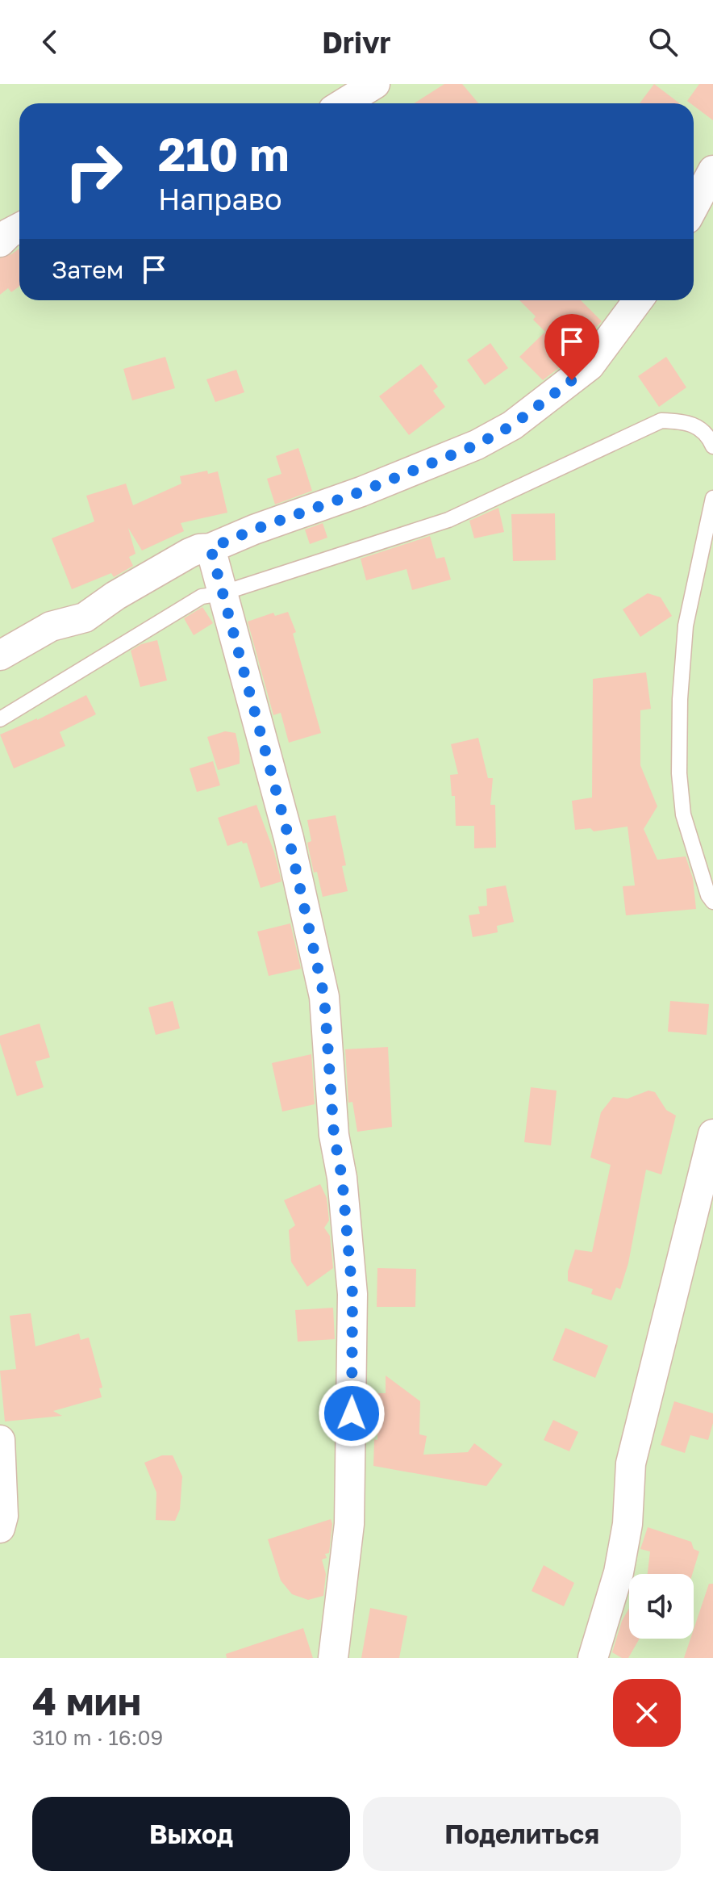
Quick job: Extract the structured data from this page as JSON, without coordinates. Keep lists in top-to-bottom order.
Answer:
{
  "page": {
    "header": "Drivr",
    "turn": ["210 m", "Направо"],
    "then": "Затем",
    "heading": ["4 мин", "310 m · 16:09"],
    "buttons": ["Выход", "Поделиться"]
  }
}
